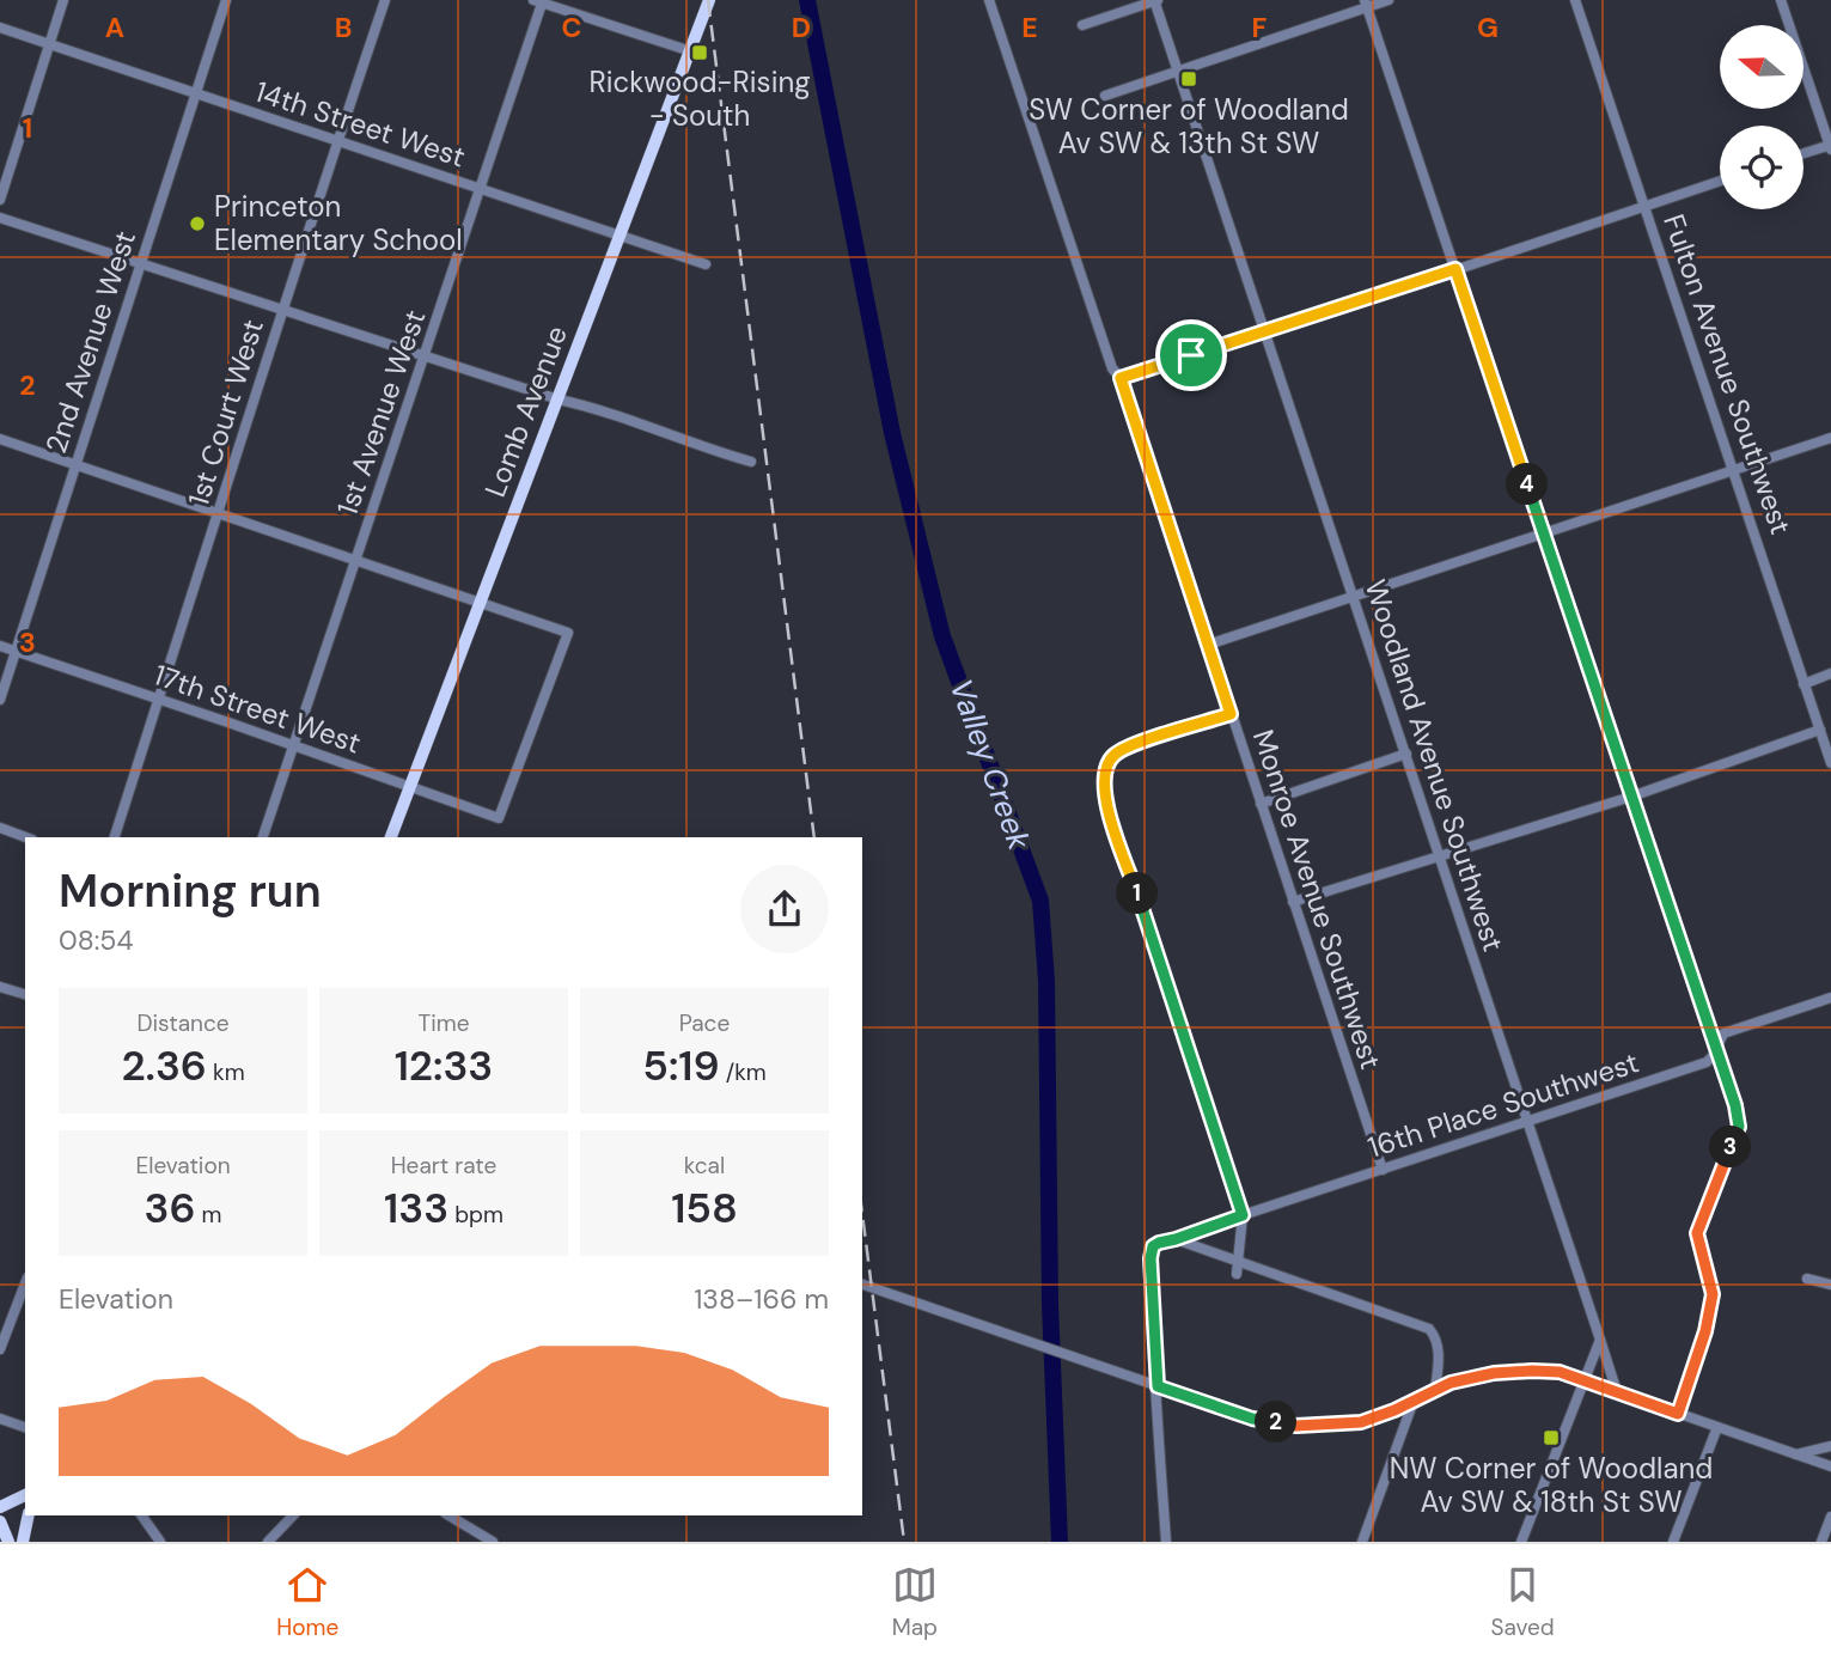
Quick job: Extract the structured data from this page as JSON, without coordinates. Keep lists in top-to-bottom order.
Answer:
{
  "streets": {
    "main road": ["Lomb Avenue"],
    "street": [
      "14th Street West",
      "2nd Avenue West",
      "Fulton Avenue Southwest",
      "1st Court West",
      "1st Avenue West",
      "17th Street West",
      "Woodland Avenue Southwest",
      "Monroe Avenue Southwest",
      "16th Place Southwest"
    ]
  },
  "crossings": [
    ["14th Street West", "2nd Avenue West"],
    ["14th Street West", "Lomb Avenue"],
    ["14th Street West", "1st Court West"],
    ["14th Street West", "1st Avenue West"],
    ["2nd Avenue West", "17th Street West"],
    ["Lomb Avenue", "17th Street West"],
    ["1st Court West", "17th Street West"],
    ["1st Avenue West", "17th Street West"],
    ["Woodland Avenue Southwest", "16th Place Southwest"],
    ["Monroe Avenue Southwest", "16th Place Southwest"]
  ],
  "water": ["Valley Creek"],
  "places": {
    "transit": ["Rickwood-Rising - South", "SW Corner of Woodland Av SW & 13th St SW", "NW Corner of Woodland Av SW & 18th St SW"],
    "other": ["Princeton Elementary School"]
  },
  "north": "left",
  "page": {
    "pins": [
      "4",
      "1",
      "3",
      "2"
    ],
    "heading": ["Morning run", "08:54"],
    "stats": [
      ["Distance", "2.36 km"],
      ["Time", "12:33"],
      ["Pace", "5:19 /km"],
      ["Elevation", "36 m"],
      ["Heart rate", "133 bpm"],
      ["kcal", "158"]
    ],
    "chart": ["Elevation", "138–166 m"],
    "tabs": ["Home", "Map", "Saved"]
  },
  "grid": {
    "columns": [
      "A",
      "B",
      "C",
      "D",
      "E",
      "F",
      "G"
    ],
    "rows": ["1", "2", "3"]
  }
}
